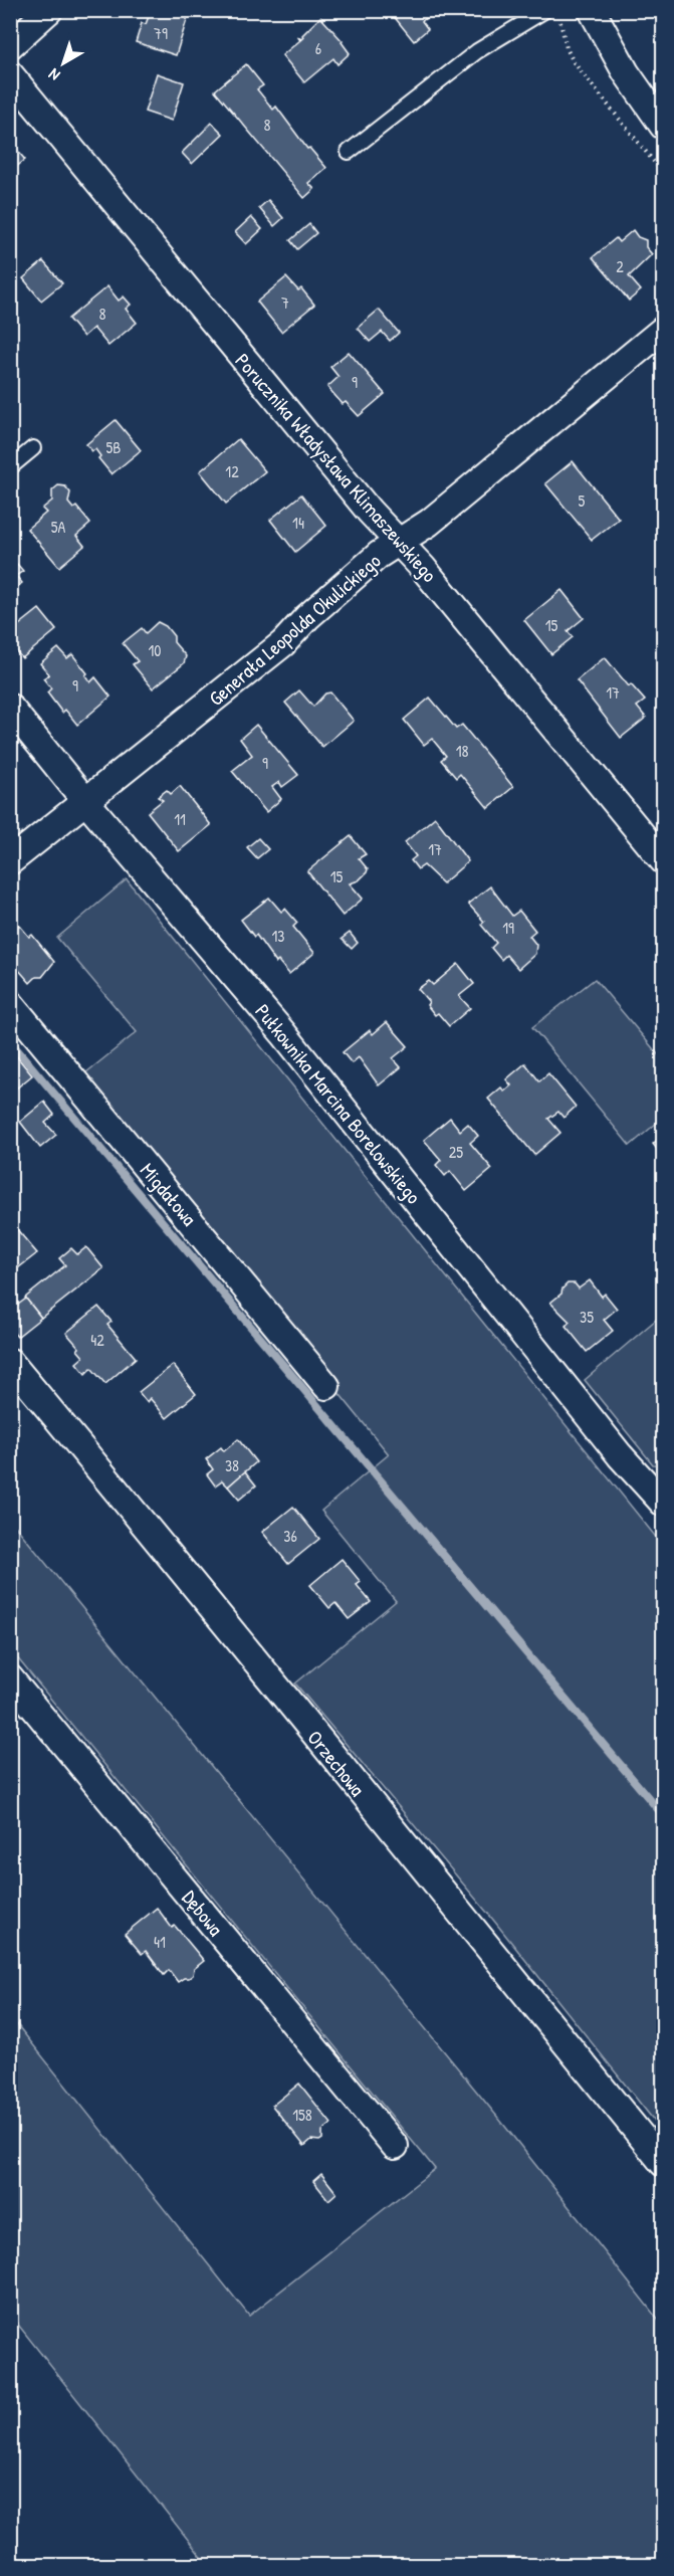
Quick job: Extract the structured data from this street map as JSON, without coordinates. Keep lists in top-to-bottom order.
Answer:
{
  "streets": {
    "street": [
      "Porucznika Władysława Klimaszewskiego",
      "Generała Leopolda Okulickiego",
      "Pułkownika Marcina Borelowskiego",
      "Migdałowa",
      "Orzechowa",
      "Dębowa"
    ]
  },
  "crossings": [
    ["Porucznika Władysława Klimaszewskiego", "Generała Leopolda Okulickiego"],
    ["Generała Leopolda Okulickiego", "Pułkownika Marcina Borelowskiego"]
  ],
  "house_numbers": [
    "79",
    "6",
    "8",
    "2",
    "7",
    "8",
    "9",
    "5B",
    "12",
    "5",
    "14",
    "5A",
    "15",
    "10",
    "9",
    "17",
    "18",
    "9",
    "11",
    "17",
    "15",
    "19",
    "13",
    "25",
    "35",
    "42",
    "38",
    "36",
    "41",
    "158"
  ],
  "north": "bottom left"
}
